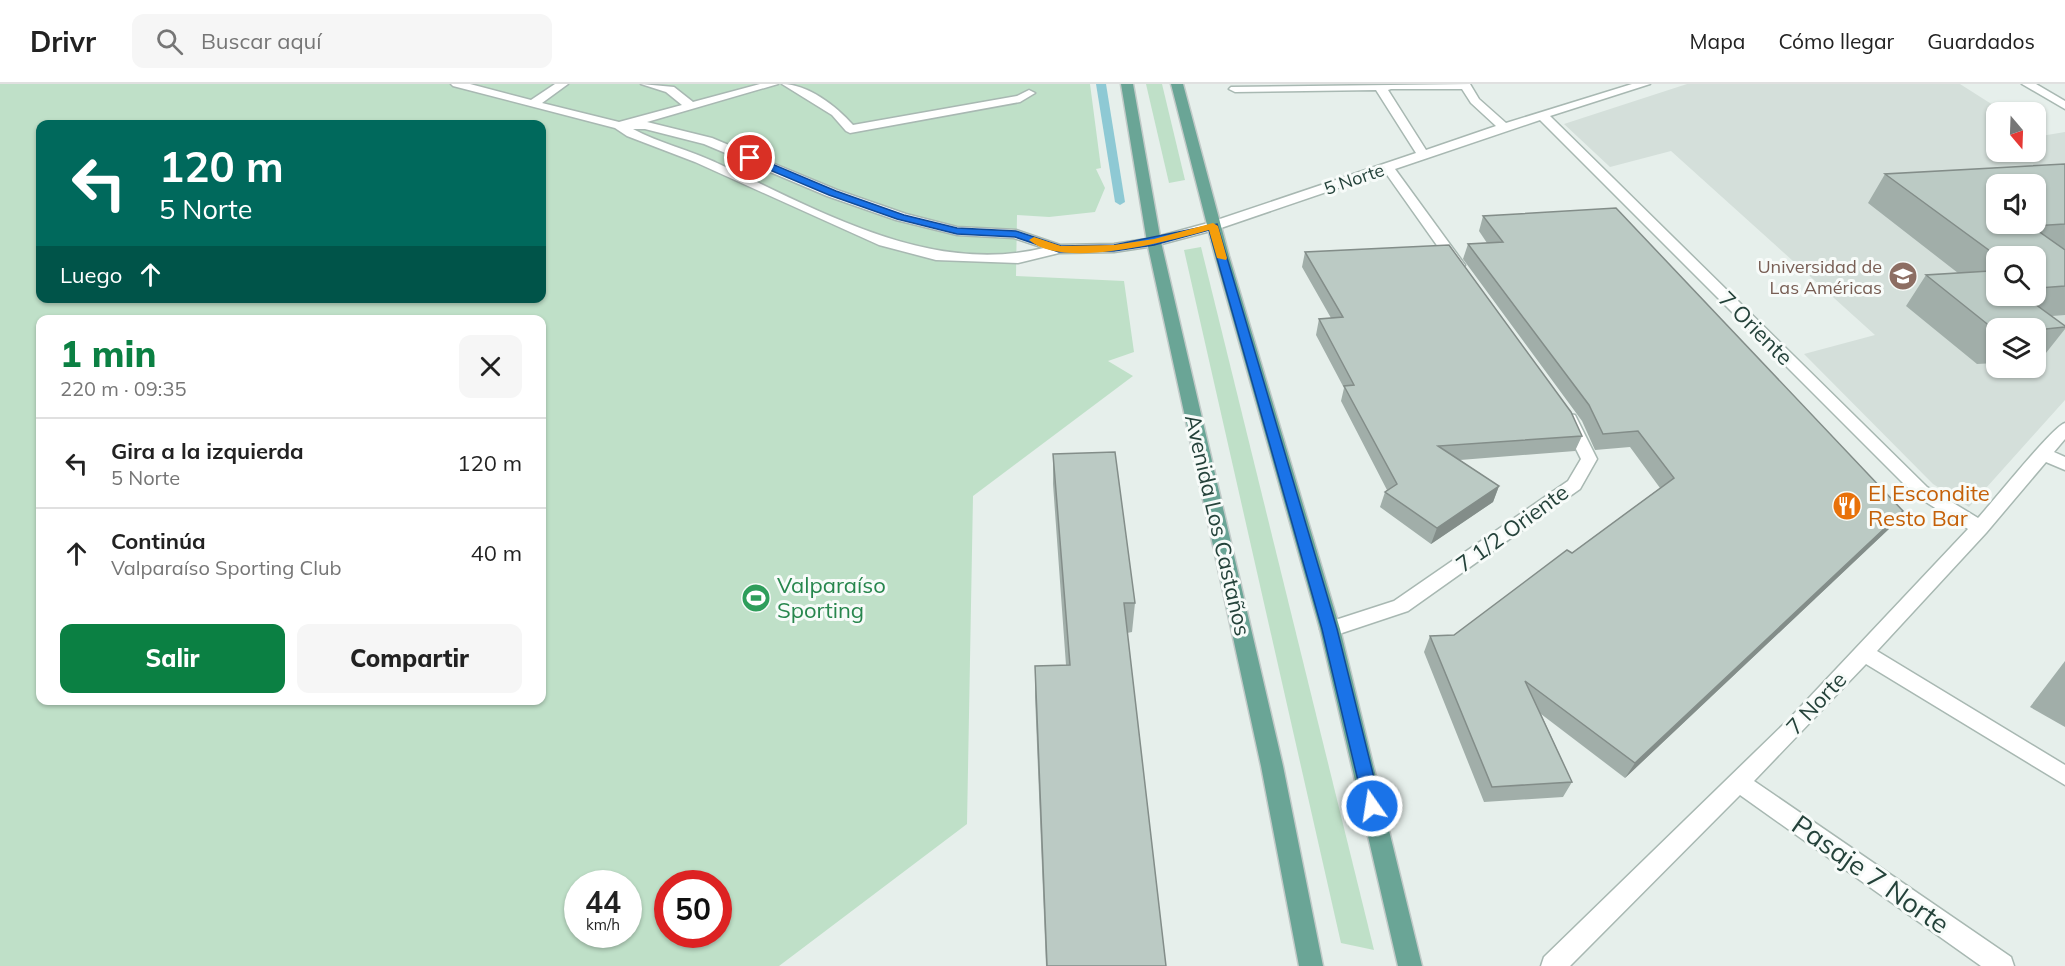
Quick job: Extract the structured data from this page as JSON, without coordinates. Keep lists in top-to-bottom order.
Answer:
{
  "streets": {
    "main road": ["Avenida Los Castaños"],
    "street": [
      "5 Norte",
      "7 Oriente",
      "7 1/2 Oriente",
      "7 Norte",
      "Pasaje 7 Norte"
    ]
  },
  "crossings": [
    ["5 Norte", "7 Oriente"],
    ["5 Norte", "Avenida Los Castaños"],
    ["7 Oriente", "7 Norte"],
    ["7 Norte", "Pasaje 7 Norte"]
  ],
  "places": {
    "school or university": ["Universidad de Las Américas"],
    "restaurant": ["El Escondite Resto Bar"],
    "sports": ["Valparaíso Sporting"]
  },
  "north": "bottom",
  "page": {
    "header": "Drivr",
    "search": "Buscar aquí",
    "nav": ["Mapa", "Cómo llegar", "Guardados"],
    "turn": ["120 m", "5 Norte"],
    "then": "Luego",
    "heading": ["1 min", "220 m · 09:35"],
    "list": [
      {
        "name": "Gira a la izquierda",
        "note": "5 Norte",
        "value": "120 m"
      },
      {
        "name": "Continúa",
        "note": "Valparaíso Sporting Club",
        "value": "40 m"
      }
    ],
    "buttons": ["Salir", "Compartir"],
    "speed": "44 km/h",
    "limit": "50"
  }
}
